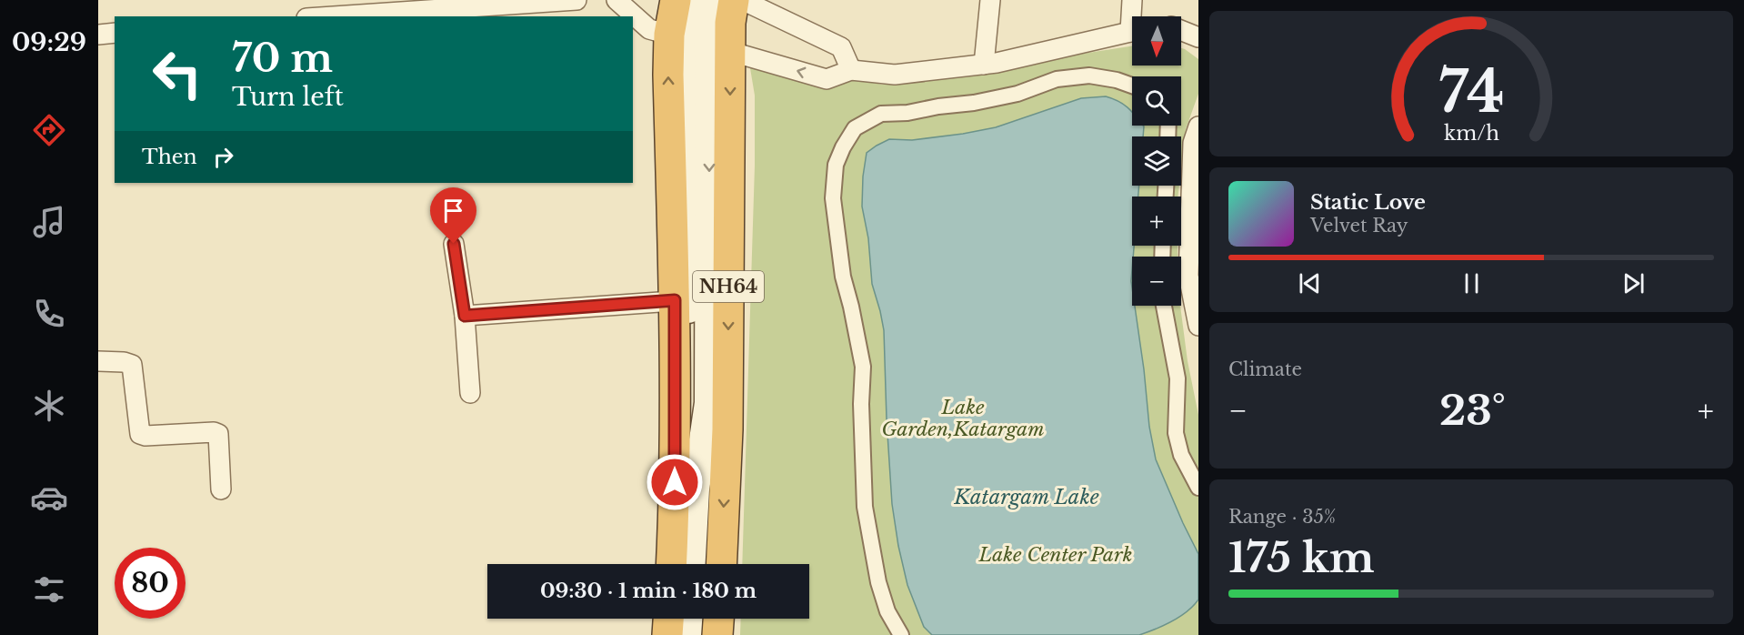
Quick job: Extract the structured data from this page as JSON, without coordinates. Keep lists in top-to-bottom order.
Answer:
{
  "streets": {
    "highway": ["NH64"]
  },
  "water": ["Katargam Lake"],
  "parks": ["Lake Garden,Katargam", "Lake Center Park"],
  "north": "bottom",
  "page": {
    "tabs": "09:29",
    "map_buttons": ["+", "−"],
    "turn": ["70 m", "Turn left"],
    "then": "Then",
    "song": ["Static Love", "Velvet Ray"],
    "tile": [
      "Climate",
      ["Range · 35%", "175 km"]
    ],
    "heat": ["−", "23°", "+"],
    "limit": "80",
    "trip": "09:30 · 1 min · 180 m",
    "gauge": ["74", "km/h"]
  }
}
